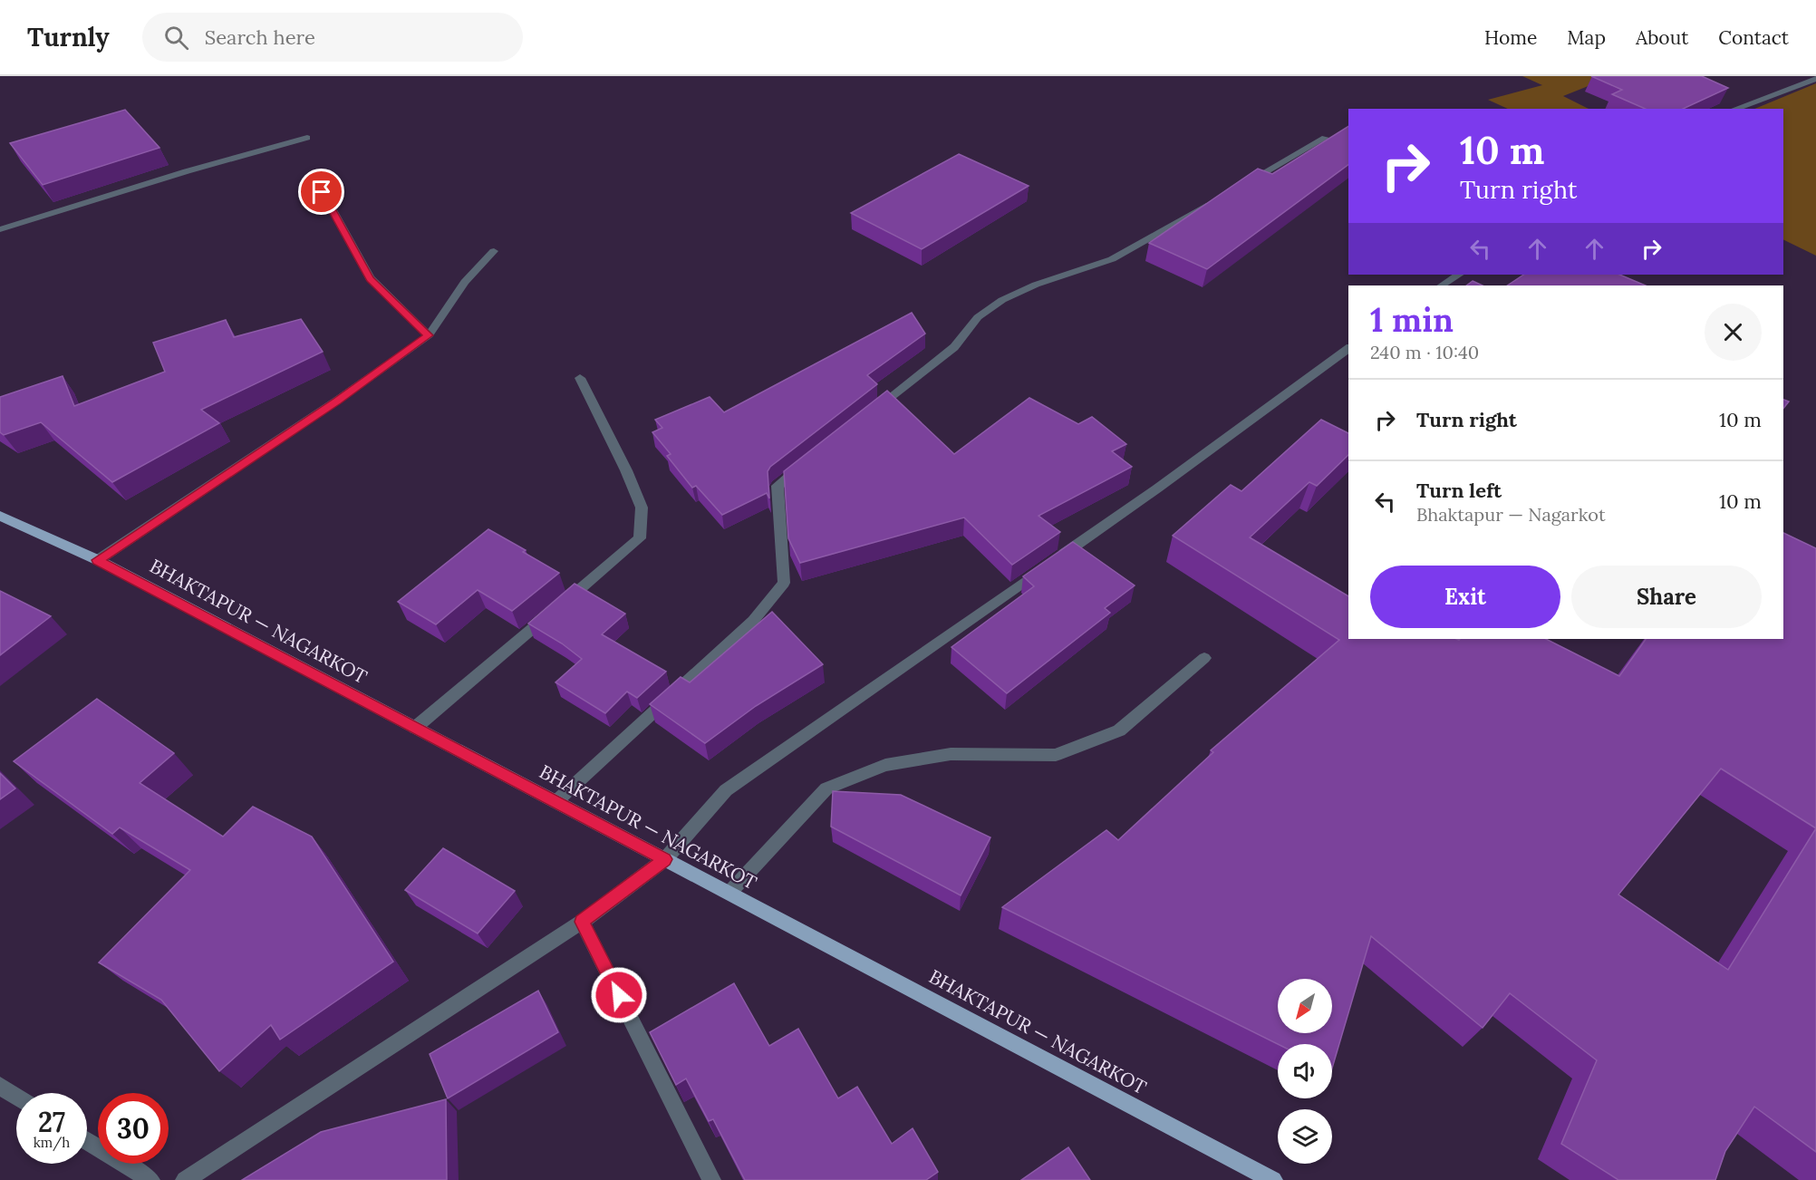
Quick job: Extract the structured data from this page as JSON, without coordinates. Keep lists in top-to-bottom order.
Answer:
{
  "streets": {
    "main road": ["BHAKTAPUR — NAGARKOT"]
  },
  "north": "bottom left",
  "page": {
    "header": "Turnly",
    "search": "Search here",
    "nav": [
      "Home",
      "Map",
      "About",
      "Contact"
    ],
    "turn": ["10 m", "Turn right"],
    "heading": ["1 min", "240 m · 10:40"],
    "list": [
      {
        "name": "Turn right",
        "value": "10 m"
      },
      {
        "name": "Turn left",
        "note": "Bhaktapur — Nagarkot",
        "value": "10 m"
      }
    ],
    "buttons": ["Exit", "Share"],
    "speed": "27 km/h",
    "limit": "30"
  }
}
